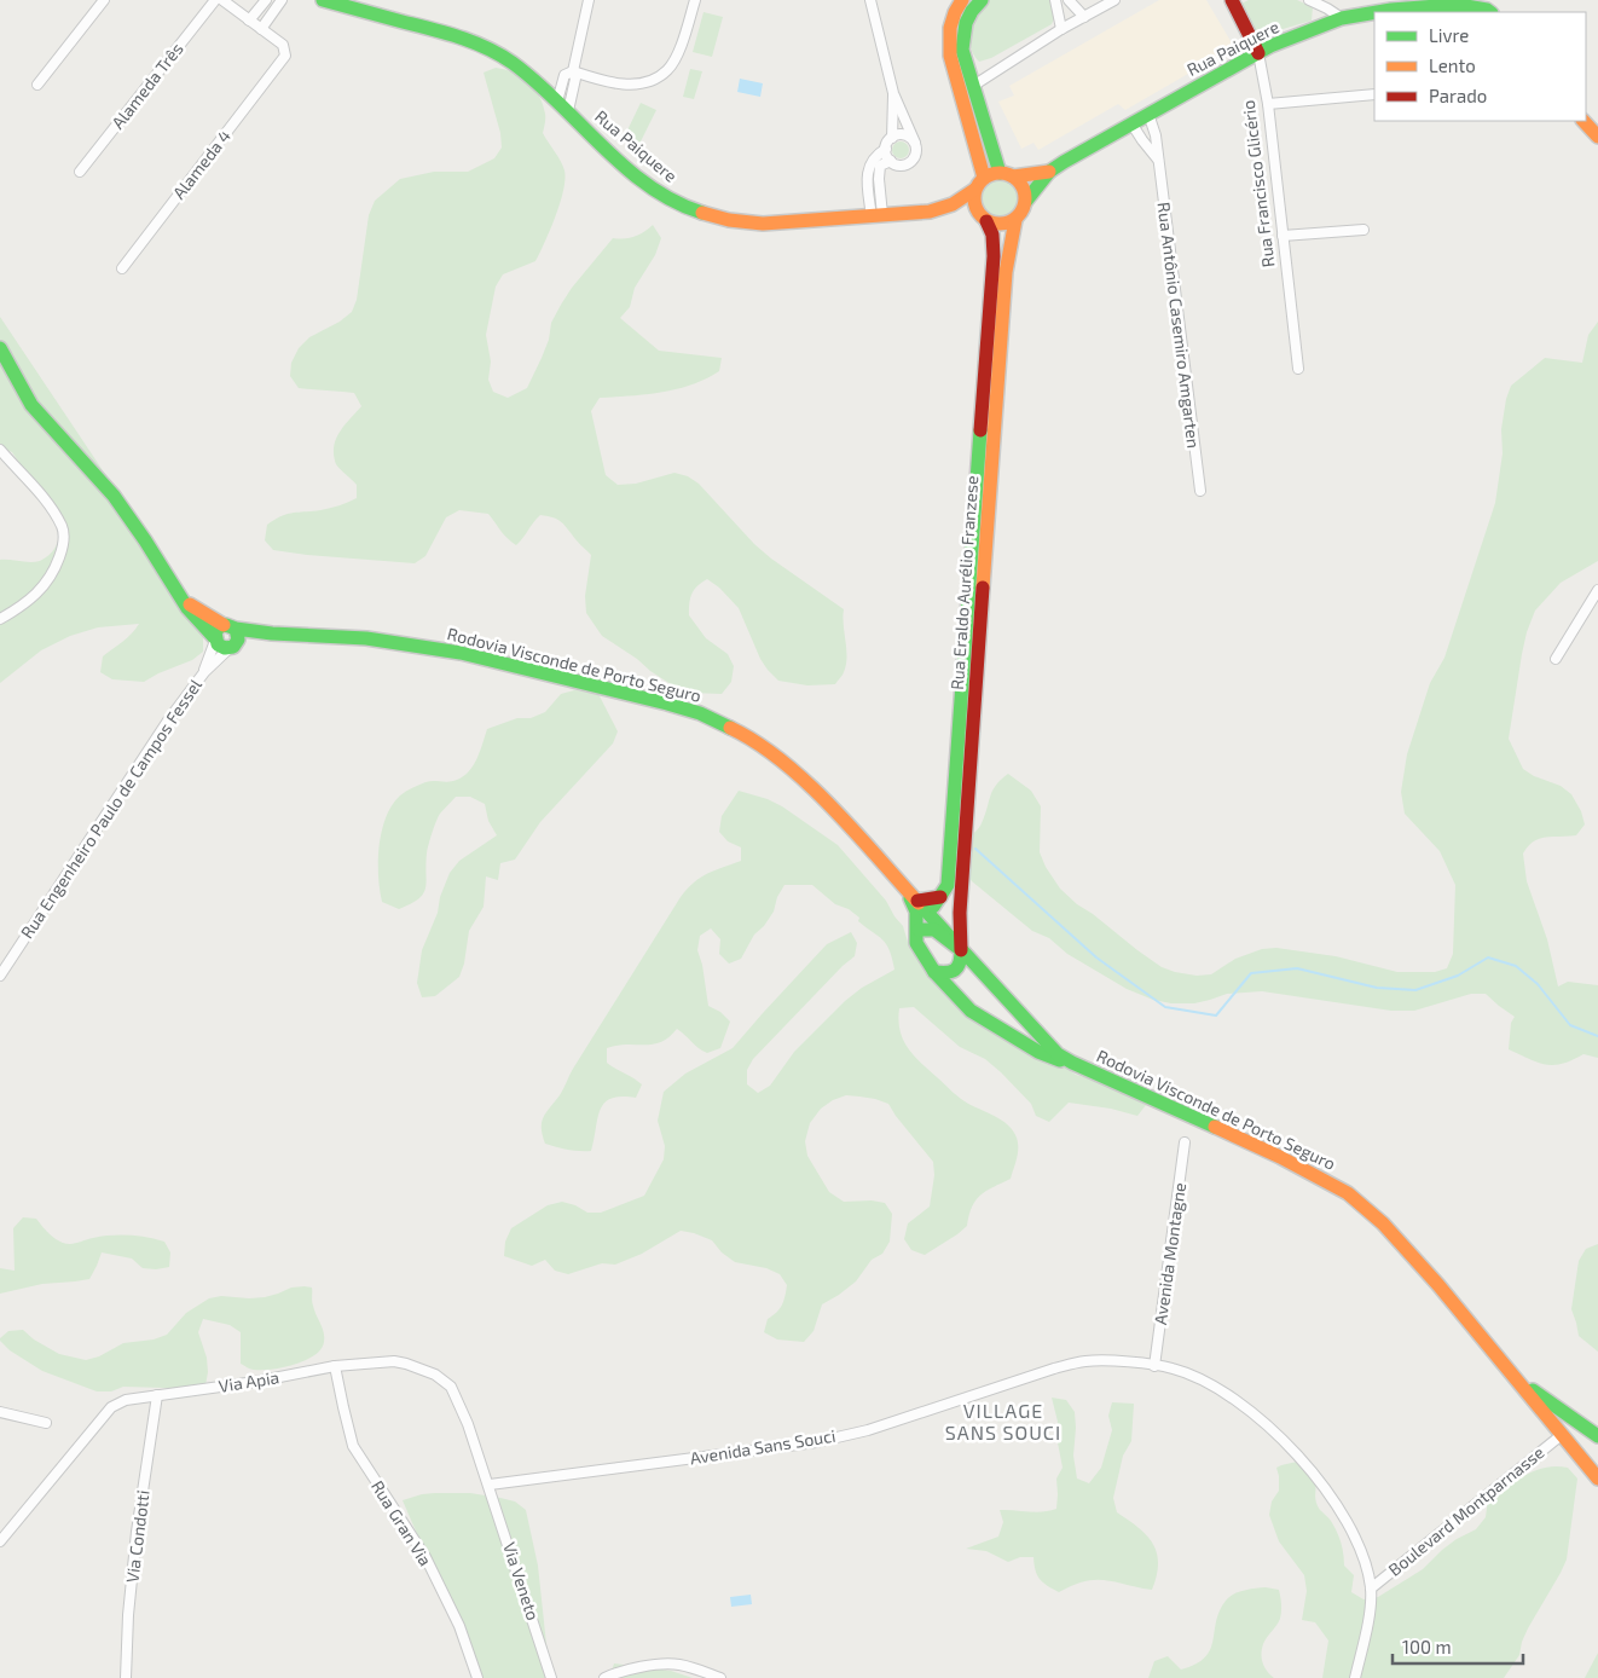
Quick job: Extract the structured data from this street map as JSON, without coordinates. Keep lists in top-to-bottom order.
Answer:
{
  "streets": {
    "main road": [
      "Rua Paiquere",
      "Rua Francisco Glicério",
      "Rua Eraldo Aurélio Franzese",
      "Rodovia Visconde de Porto Seguro"
    ],
    "street": [
      "Alameda Três",
      "Alameda 4",
      "Rua Antônio Casemiro Amgarten",
      "Rua Engenheiro Paulo de Campos Fessel",
      "Avenida Montagne",
      "Via Apia",
      "Avenida Sans Souci",
      "Boulevard Montparnasse",
      "Rua Gran Via",
      "Via Condotti",
      "Via Veneto"
    ]
  },
  "crossings": [
    ["Rua Paiquere", "Rua Francisco Glicério"],
    ["Rua Paiquere", "Rua Antônio Casemiro Amgarten"],
    ["Rua Paiquere", "Rua Eraldo Aurélio Franzese"],
    ["Rua Eraldo Aurélio Franzese", "Rodovia Visconde de Porto Seguro"],
    ["Rodovia Visconde de Porto Seguro", "Rua Engenheiro Paulo de Campos Fessel"],
    ["Rodovia Visconde de Porto Seguro", "Boulevard Montparnasse"],
    ["Avenida Montagne", "Avenida Sans Souci"],
    ["Via Apia", "Avenida Sans Souci"],
    ["Via Apia", "Rua Gran Via"],
    ["Via Apia", "Via Condotti"],
    ["Via Apia", "Via Veneto"],
    ["Avenida Sans Souci", "Boulevard Montparnasse"],
    ["Avenida Sans Souci", "Via Veneto"]
  ],
  "districts": ["VILLAGE SANS SOUCI"],
  "legend": ["Livre", "Lento", "Parado"],
  "scale_bar": "100 m"
}
